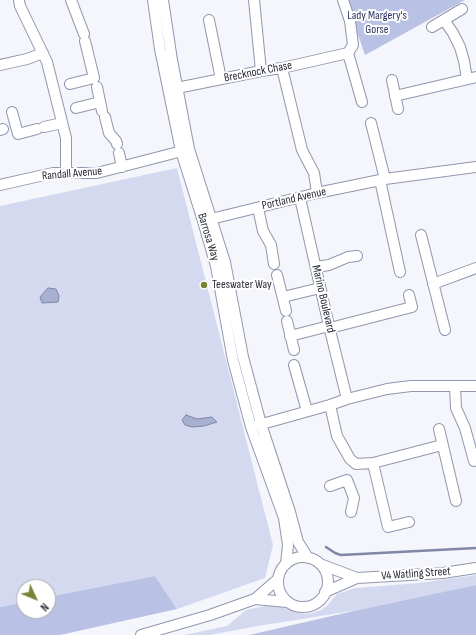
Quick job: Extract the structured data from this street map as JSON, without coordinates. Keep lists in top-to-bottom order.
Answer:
{
  "streets": {
    "street": [
      "Brecknock Chase",
      "Randall Avenue",
      "Portland Avenue",
      "Barrosa Way",
      "Marino Boulevard",
      "V4 Watling Street"
    ]
  },
  "crossings": [
    ["Brecknock Chase", "Barrosa Way"],
    ["Randall Avenue", "Barrosa Way"],
    ["Portland Avenue", "Barrosa Way"],
    ["Portland Avenue", "Marino Boulevard"],
    ["Barrosa Way", "V4 Watling Street"]
  ],
  "parks": ["Lady Margery's Gorse"],
  "places": ["Teeswater Way"],
  "north": "bottom right"
}
